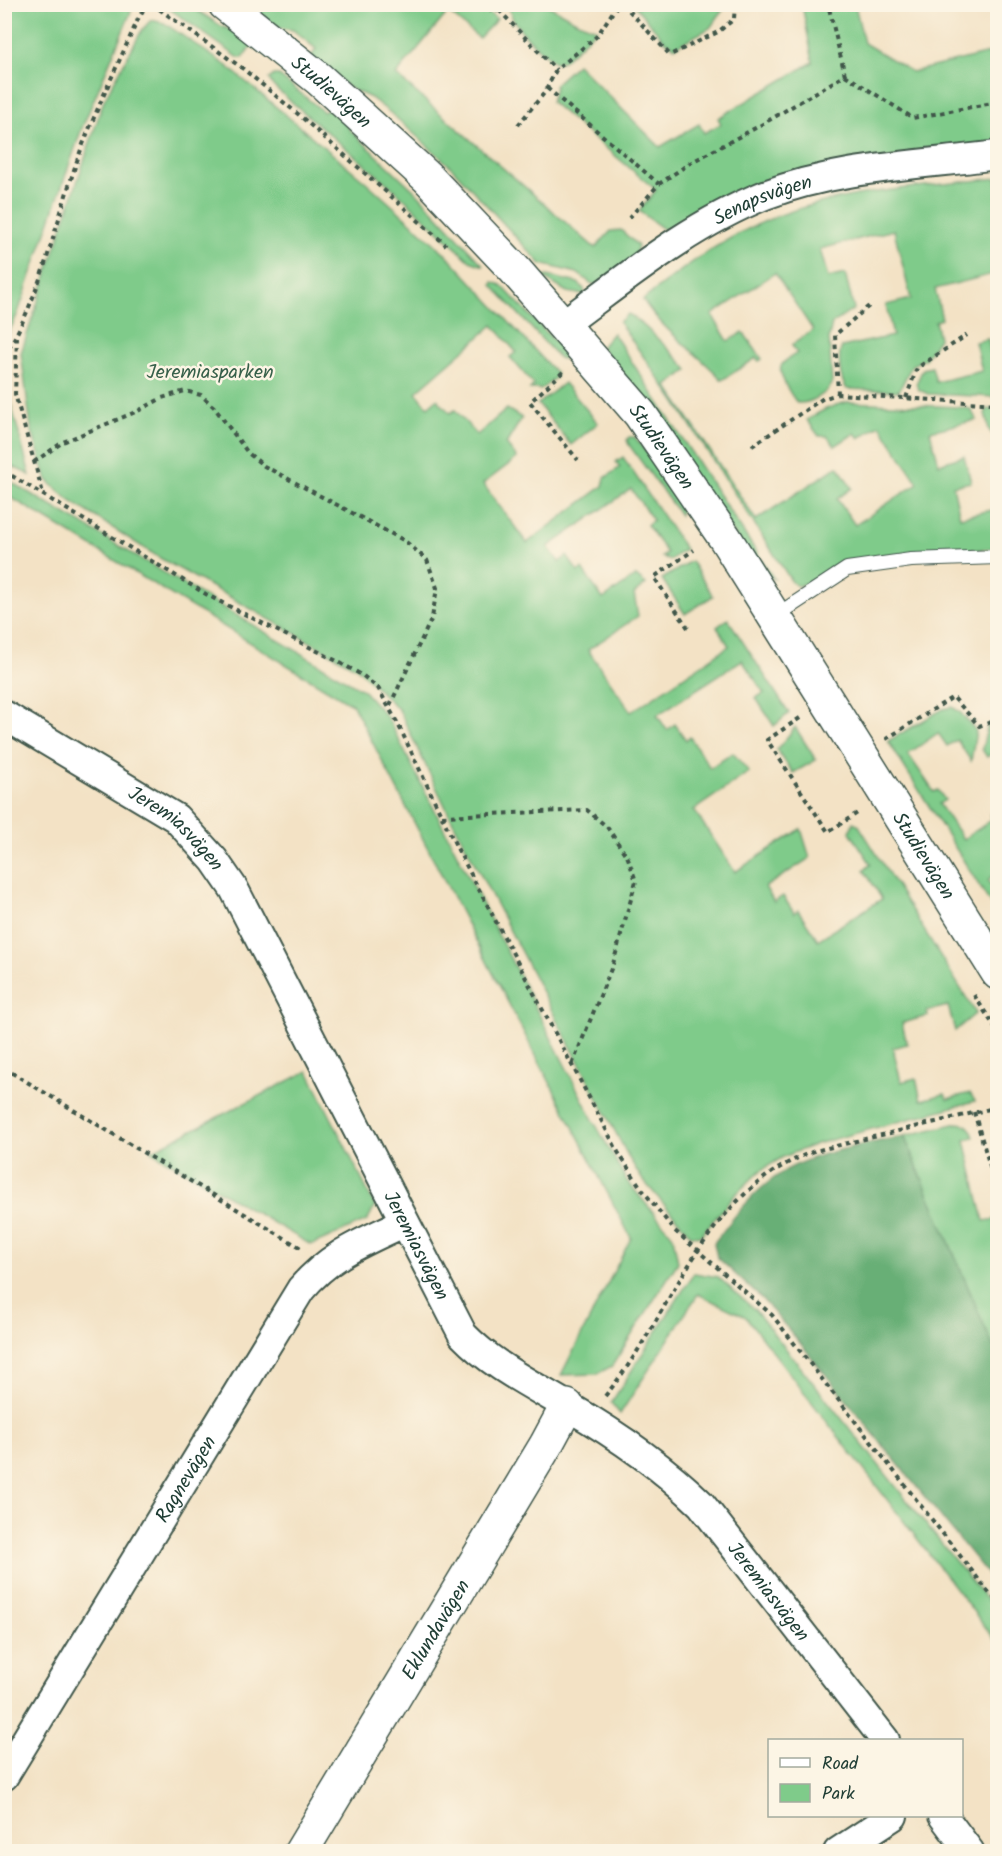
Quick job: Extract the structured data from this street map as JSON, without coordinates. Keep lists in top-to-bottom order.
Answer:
{
  "streets": {
    "street": [
      "Studievägen",
      "Senapsvägen",
      "Jeremiasvägen",
      "Ragnevägen",
      "Eklundavägen"
    ]
  },
  "crossings": [
    ["Studievägen", "Senapsvägen"],
    ["Jeremiasvägen", "Ragnevägen"],
    ["Jeremiasvägen", "Eklundavägen"]
  ],
  "parks": ["Jeremiasparken"],
  "legend": ["Road", "Park"]
}
